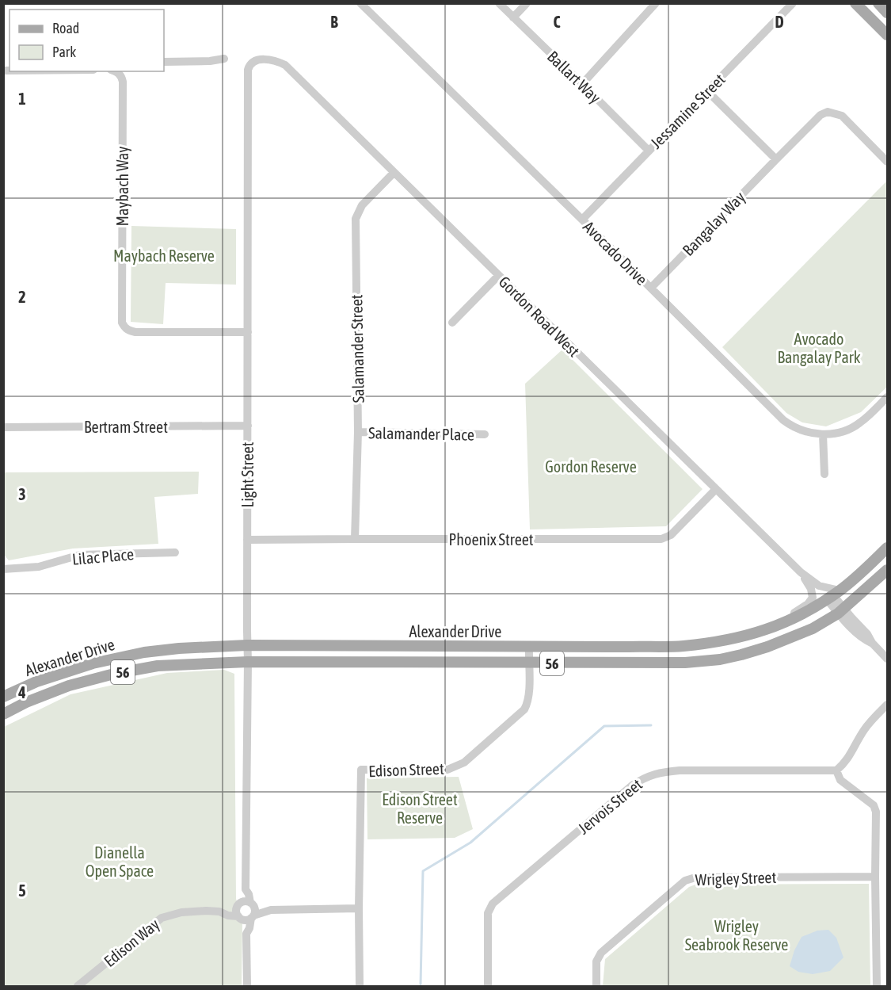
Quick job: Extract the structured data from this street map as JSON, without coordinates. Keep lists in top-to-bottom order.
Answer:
{
  "streets": {
    "main road": ["Alexander Drive", "56"],
    "street": [
      "Ballart Way",
      "Jessamine Street",
      "Maybach Way",
      "Bangalay Way",
      "Avocado Drive",
      "Gordon Road West",
      "Salamander Street",
      "Bertram Street",
      "Salamander Place",
      "Light Street",
      "Phoenix Street",
      "Lilac Place",
      "Edison Street",
      "Jervois Street",
      "Wrigley Street",
      "Edison Way"
    ]
  },
  "crossings": [
    ["Ballart Way", "Jessamine Street"],
    ["Jessamine Street", "Avocado Drive"],
    ["Maybach Way", "Light Street"],
    ["Bangalay Way", "Avocado Drive"],
    ["Gordon Road West", "Salamander Street"],
    ["Gordon Road West", "Light Street"],
    ["Gordon Road West", "Phoenix Street"],
    ["Gordon Road West", "Alexander Drive"],
    ["Salamander Street", "Salamander Place"],
    ["Salamander Street", "Phoenix Street"],
    ["Bertram Street", "Light Street"],
    ["Light Street", "Phoenix Street"],
    ["Light Street", "Alexander Drive"],
    ["Light Street", "Edison Way"],
    ["Alexander Drive", "Edison Street"]
  ],
  "parks": [
    "Maybach Reserve",
    "Avocado Bangalay Park",
    "Gordon Reserve",
    "Edison Street Reserve",
    "Dianella Open Space",
    "Wrigley Seabrook Reserve"
  ],
  "legend": ["Road", "Park"],
  "grid": {
    "columns": ["B", "C", "D"],
    "rows": [
      "1",
      "2",
      "3",
      "4",
      "5"
    ]
  }
}
